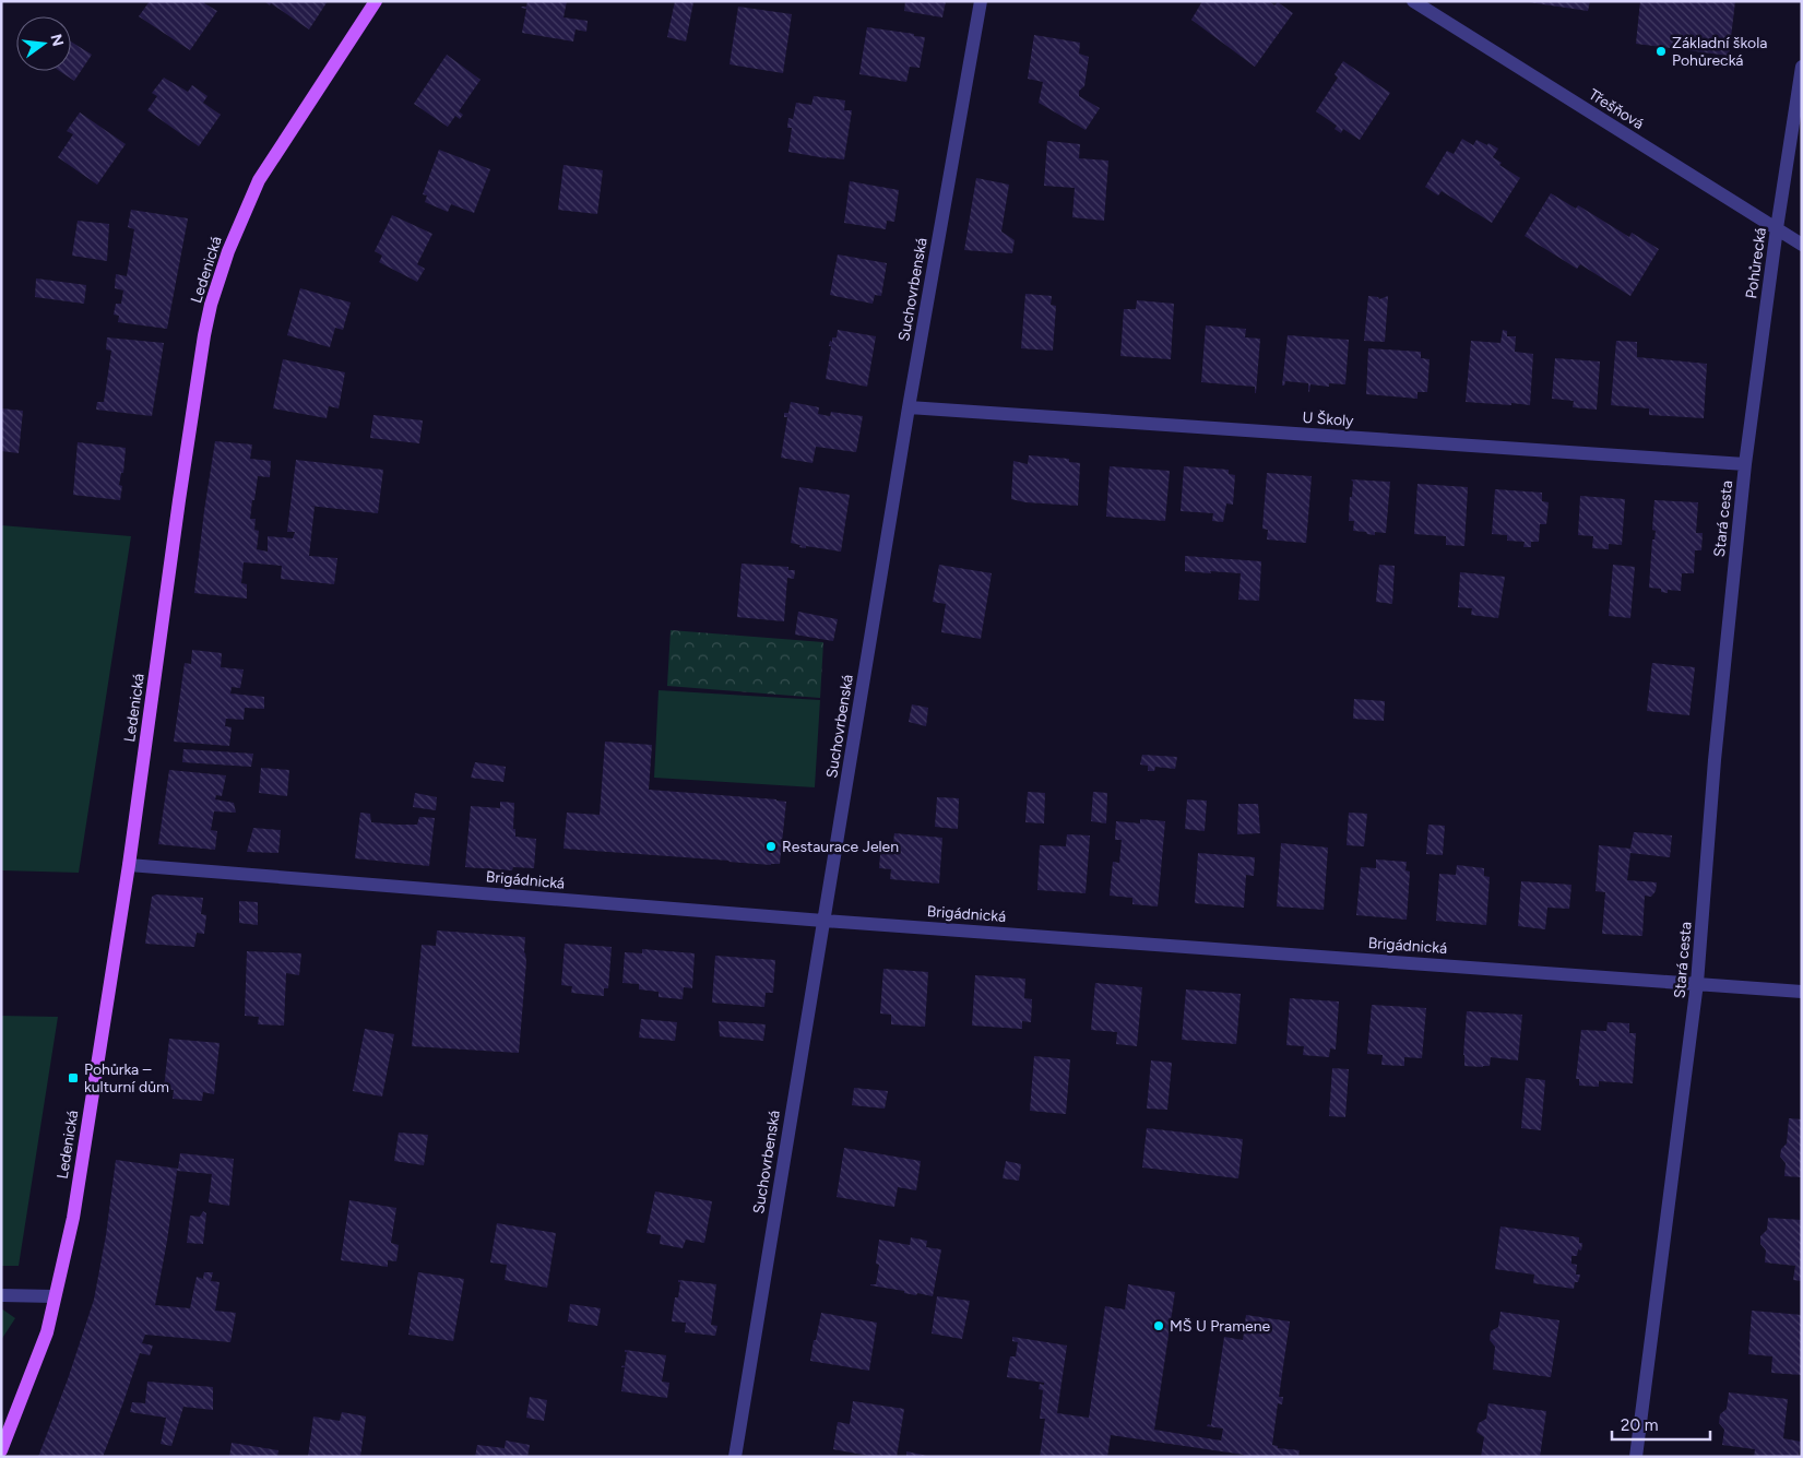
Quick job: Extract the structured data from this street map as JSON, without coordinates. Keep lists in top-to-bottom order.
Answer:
{
  "streets": {
    "main road": ["Ledenická"],
    "street": [
      "Třešňová",
      "Pohůrecká",
      "Suchovrbenská",
      "U Školy",
      "Stará cesta",
      "Brigádnická"
    ]
  },
  "crossings": [
    ["Třešňová", "Pohůrecká"],
    ["Pohůrecká", "U Školy"],
    ["Pohůrecká", "Stará cesta"],
    ["Ledenická", "Brigádnická"],
    ["Suchovrbenská", "U Školy"],
    ["Suchovrbenská", "Brigádnická"],
    ["U Školy", "Stará cesta"],
    ["Stará cesta", "Brigádnická"]
  ],
  "places": {
    "other": ["Základní škola Pohůrecká", "Restaurace Jelen", "MŠ U Pramene"],
    "transit": ["Pohůrka – kulturní dům"]
  },
  "scale_bar": "20 m",
  "north": "right"
}
